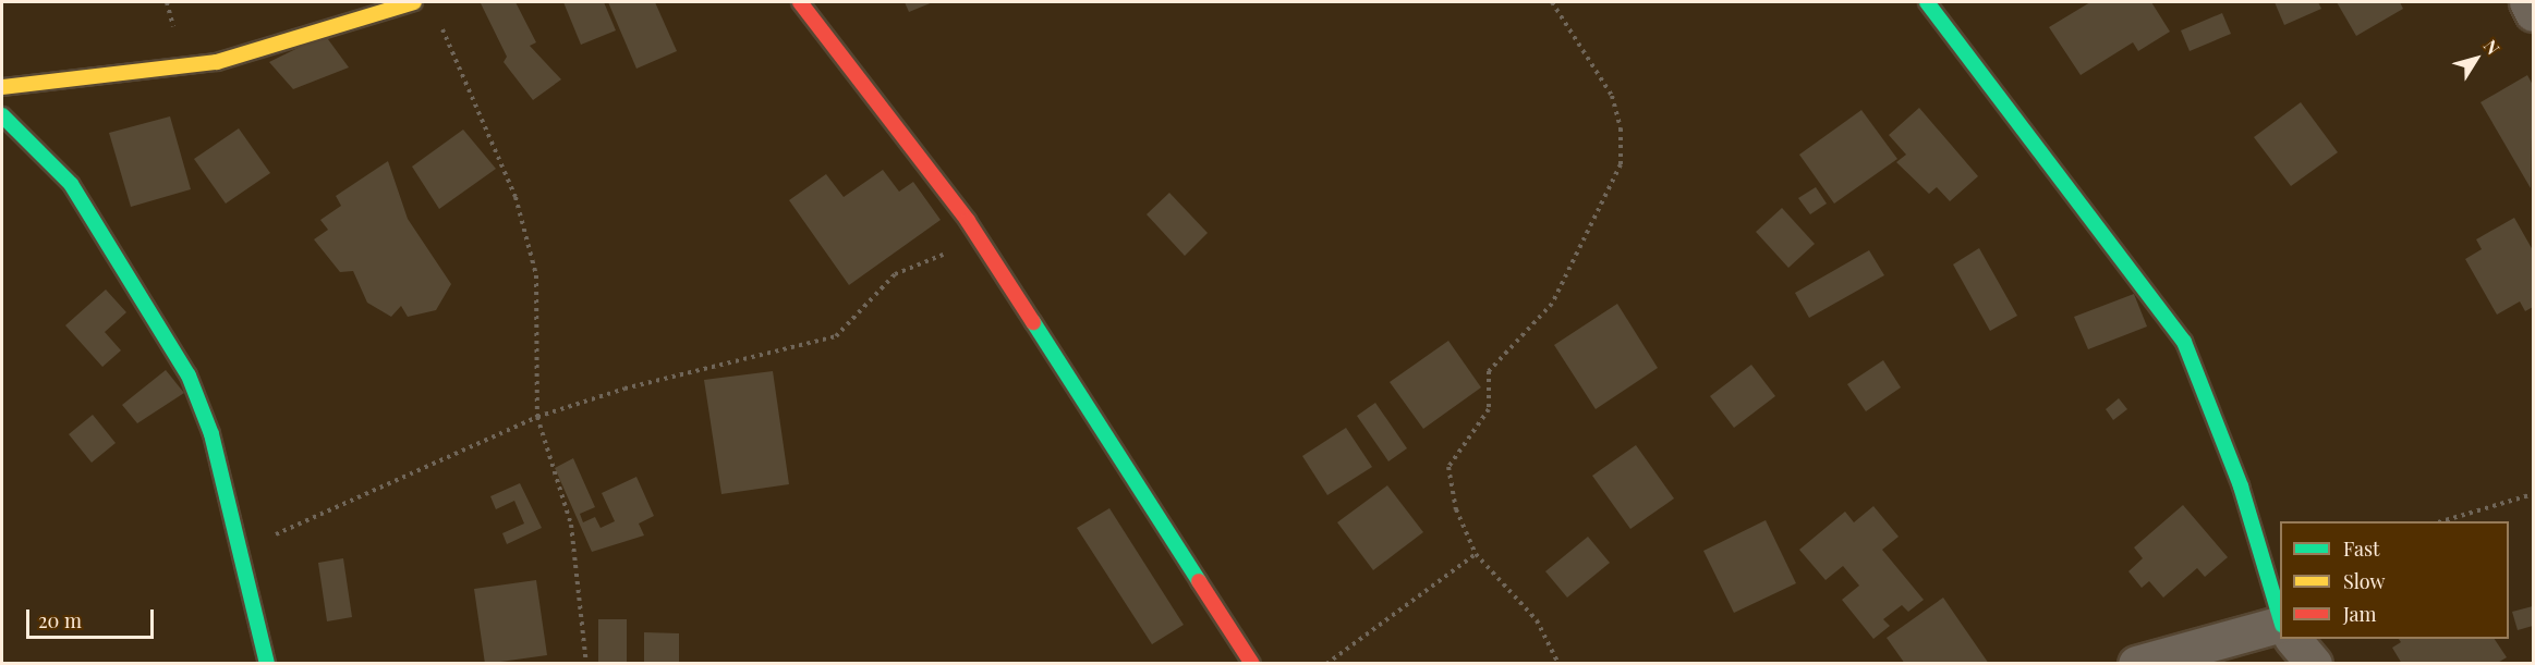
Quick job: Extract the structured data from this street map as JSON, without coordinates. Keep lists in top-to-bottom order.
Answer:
{
  "legend": ["Fast", "Slow", "Jam"],
  "scale_bar": "20 m",
  "north": "top right"
}
